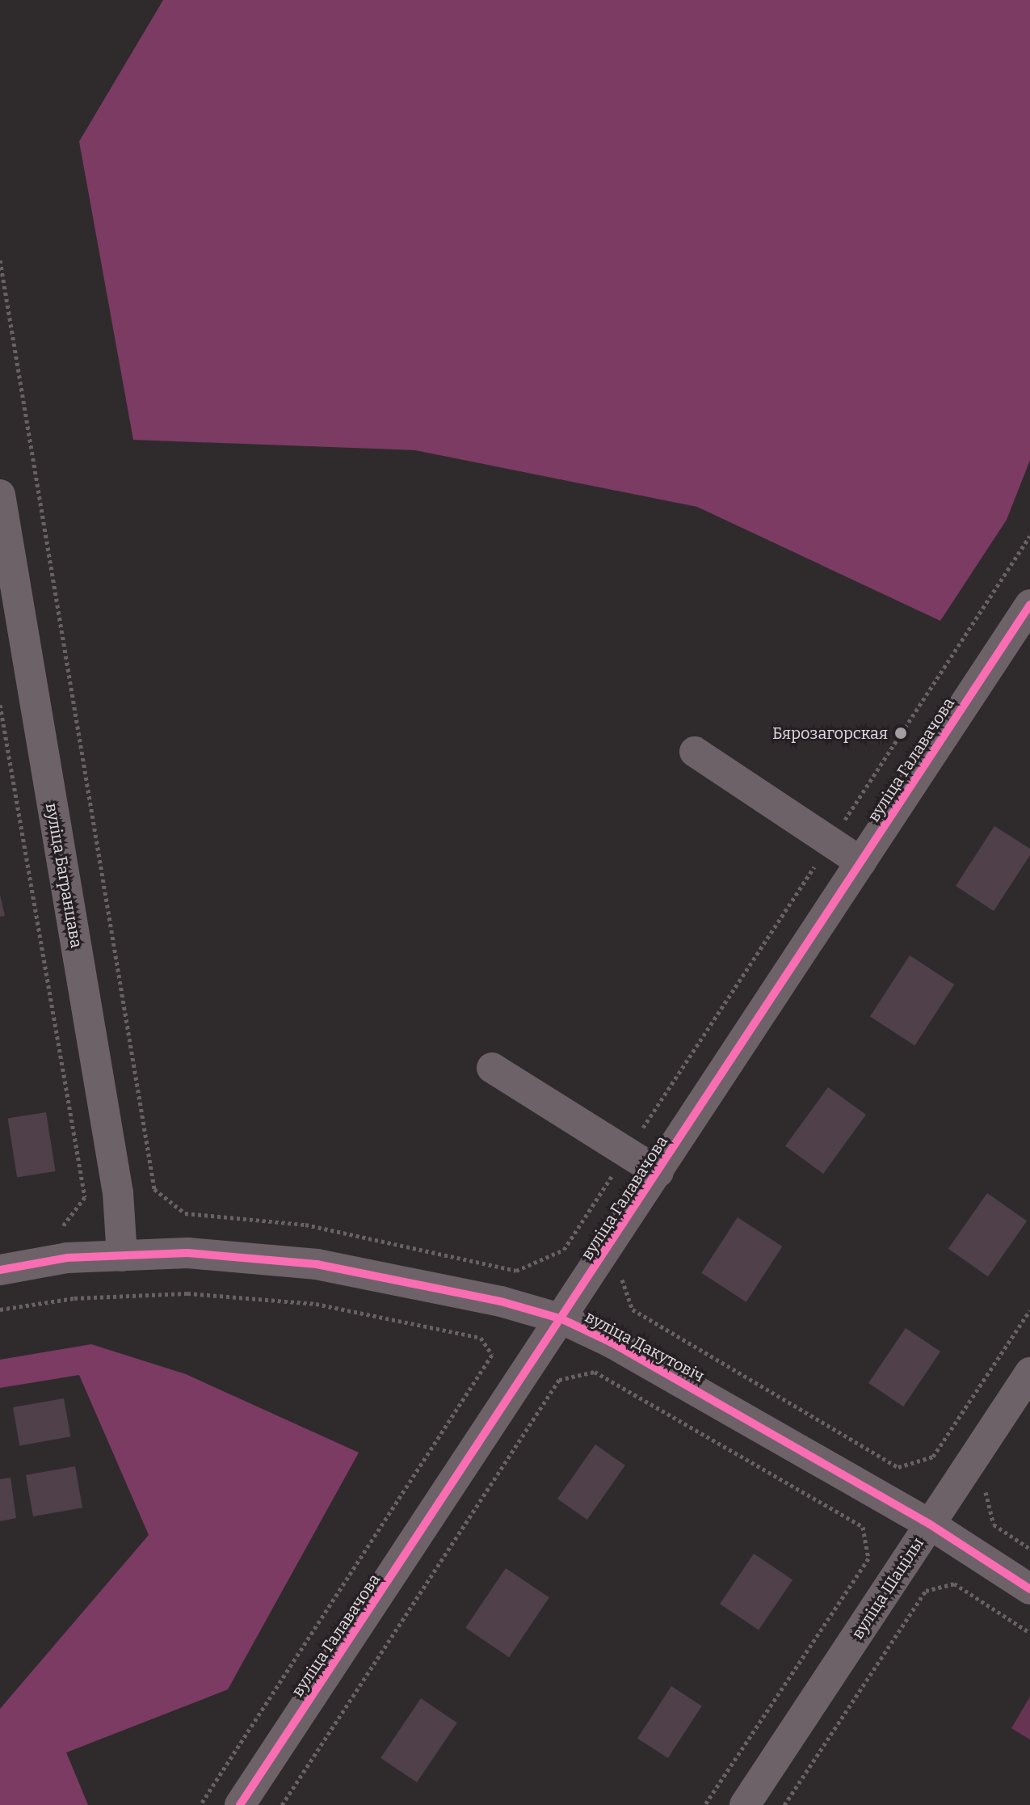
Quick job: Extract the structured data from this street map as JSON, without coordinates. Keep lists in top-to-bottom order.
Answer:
{
  "streets": {
    "street": [
      "вуліца Галавачова",
      "вуліца Багранцава",
      "вуліца Дакутовіч",
      "вуліца Шацілы"
    ]
  },
  "crossings": [
    ["вуліца Галавачова", "вуліца Дакутовіч"],
    ["вуліца Багранцава", "вуліца Дакутовіч"],
    ["вуліца Дакутовіч", "вуліца Шацілы"]
  ],
  "places": ["Бярозагорская"]
}
